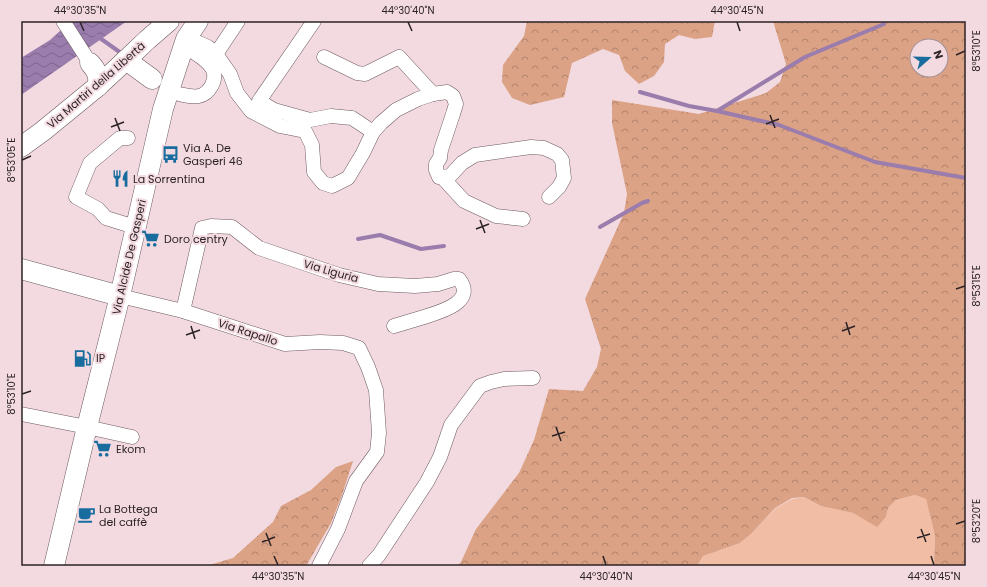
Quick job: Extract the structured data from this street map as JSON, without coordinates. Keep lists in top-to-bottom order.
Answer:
{
  "streets": {
    "main road": ["Via Martiri della Libertà", "Via Alcide De Gasperi"],
    "street": ["Via Liguria", "Via Rapallo"]
  },
  "crossings": [
    ["Via Alcide De Gasperi", "Via Rapallo"],
    ["Via Liguria", "Via Rapallo"]
  ],
  "places": {
    "bus stop": ["Via A. De Gasperi 46"],
    "restaurant": ["La Sorrentina"],
    "supermarket": ["Doro centry", "Ekom"],
    "fuel station": ["IP"],
    "cafe": ["La Bottega del caffè"]
  },
  "north": "right",
  "coordinates": [
    "44°30'35\"N",
    "44°30'40\"N",
    "44°30'45\"N",
    "8°53'10\"E",
    "8°53'05\"E",
    "8°53'15\"E",
    "8°53'20\"E"
  ]
}
